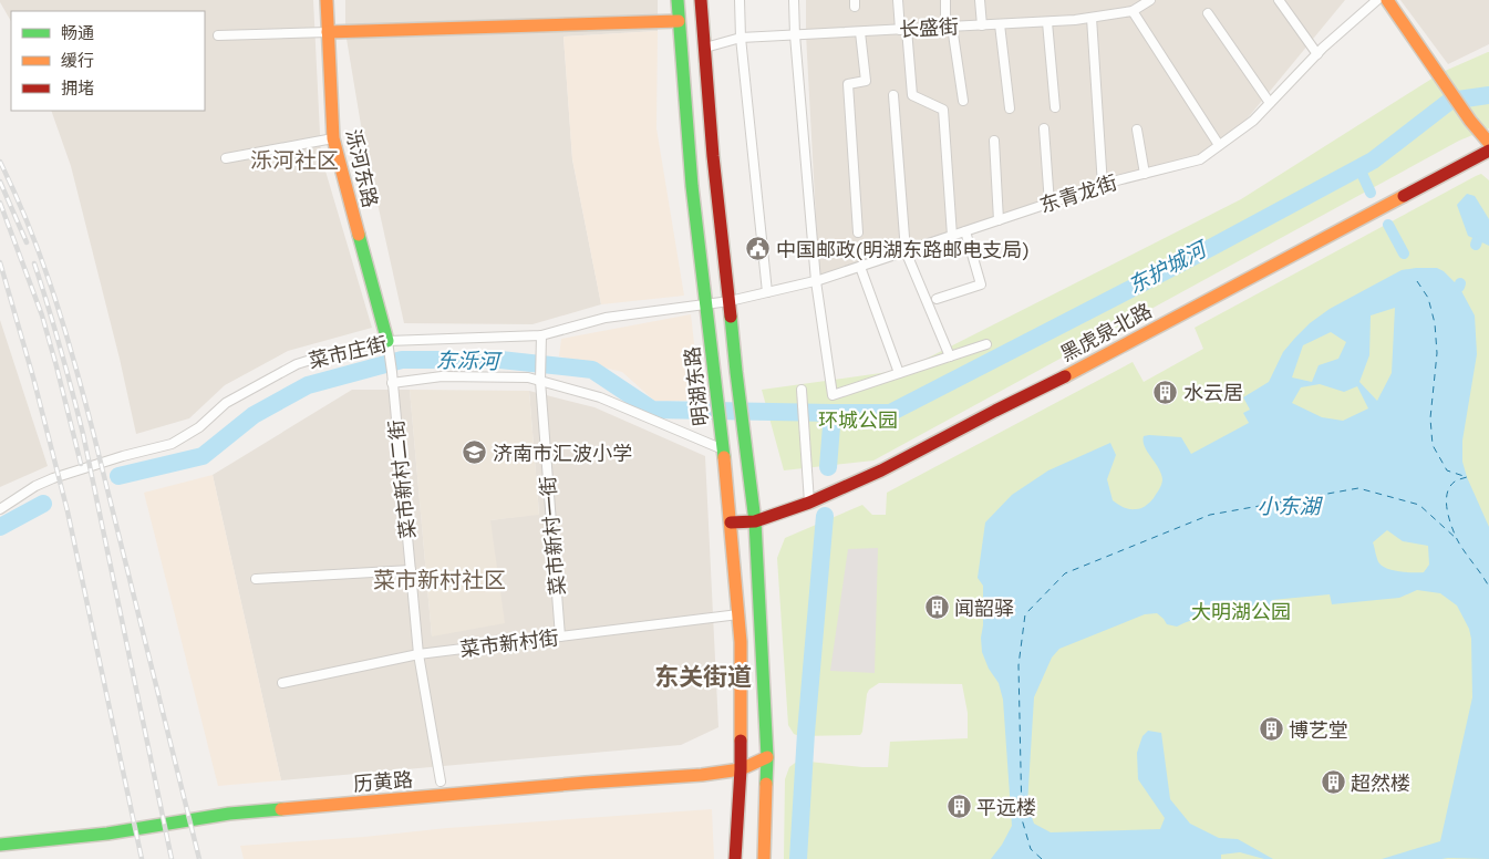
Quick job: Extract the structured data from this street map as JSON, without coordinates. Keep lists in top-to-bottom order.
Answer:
{
  "streets": {
    "main road": [
      "泺河东路",
      "黑虎泉北路",
      "明湖东路",
      "历黄路"
    ],
    "street": [
      "长盛街",
      "东青龙街",
      "菜市庄街",
      "菜市新村二街",
      "菜市新村一街",
      "菜市新村街"
    ]
  },
  "crossings": [
    ["泺河东路", "菜市庄街"],
    ["泺河东路", "菜市新村二街"],
    ["东青龙街", "菜市庄街"],
    ["黑虎泉北路", "明湖东路"],
    ["菜市庄街", "明湖东路"],
    ["菜市庄街", "菜市新村二街"],
    ["菜市庄街", "菜市新村一街"],
    ["明湖东路", "菜市新村街"],
    ["明湖东路", "历黄路"],
    ["菜市新村二街", "菜市新村街"],
    ["菜市新村一街", "菜市新村街"]
  ],
  "districts": ["泺河社区", "菜市新村社区", "东关街道"],
  "water": ["东护城河", "东泺河", "小东湖"],
  "parks": ["环城公园", "大明湖公园"],
  "places": {
    "public building": ["中国邮政(明湖东路邮电支局)"],
    "building": [
      "水云居",
      "闻韶驿",
      "博艺堂",
      "超然楼",
      "平远楼"
    ],
    "school or university": ["济南市汇波小学"]
  },
  "legend": ["畅通", "缓行", "拥堵"]
}
